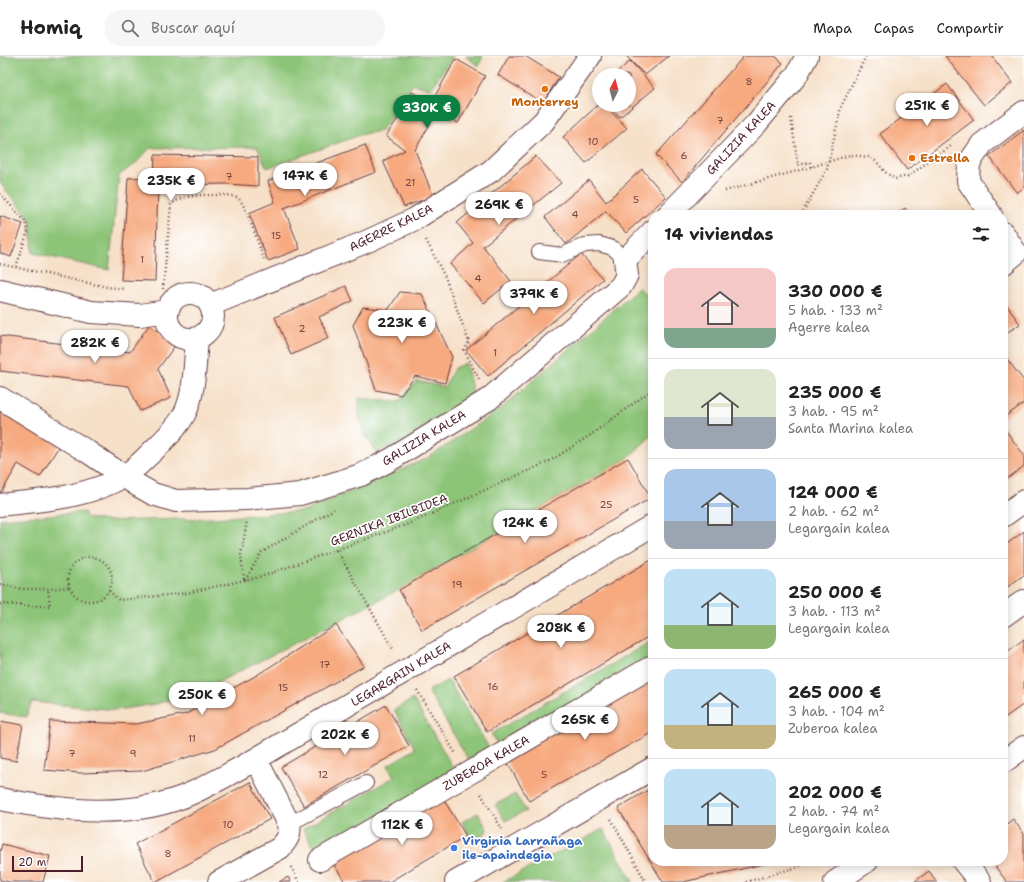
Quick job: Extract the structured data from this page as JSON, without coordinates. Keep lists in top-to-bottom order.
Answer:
{
  "streets": {
    "street": [
      "GALIZIA KALEA",
      "AGERRE KALEA",
      "LEGARGAIN KALEA",
      "ZUBEROA KALEA"
    ],
    "path": ["GERNIKA IBILBIDEA"]
  },
  "places": ["Monterrey", "Estrella", "Virginia Larrañaga ile-apaindegia"],
  "house_numbers": [
    "8",
    "7",
    "10",
    "6",
    "7",
    "21",
    "5",
    "4",
    "15",
    "1",
    "4",
    "2",
    "1",
    "25",
    "19",
    "17",
    "16",
    "15",
    "11",
    "7",
    "9",
    "12",
    "5",
    "10",
    "8"
  ],
  "scale_bar": "20 m",
  "north": "top",
  "page": {
    "header": "Homiq",
    "search": "Buscar aquí",
    "nav": ["Mapa", "Capas", "Compartir"],
    "price": [
      "251K €",
      "330K €",
      "147K €",
      "235K €",
      "269K €",
      "379K €",
      "223K €",
      "282K €",
      "124K €",
      "208K €",
      "250K €",
      "265K €",
      "202K €",
      "112K €"
    ],
    "heading": "14 viviendas",
    "list": [
      {
        "name": "330 000 €",
        "note": "5 hab. · 133 m² · Agerre kalea"
      },
      {
        "name": "235 000 €",
        "note": "3 hab. · 95 m² · Santa Marina kalea"
      },
      {
        "name": "124 000 €",
        "note": "2 hab. · 62 m² · Legargain kalea"
      },
      {
        "name": "250 000 €",
        "note": "3 hab. · 113 m² · Legargain kalea"
      },
      {
        "name": "265 000 €",
        "note": "3 hab. · 104 m² · Zuberoa kalea"
      },
      {
        "name": "202 000 €",
        "note": "2 hab. · 74 m² · Legargain kalea"
      }
    ],
    "scale": "20 m"
  }
}
